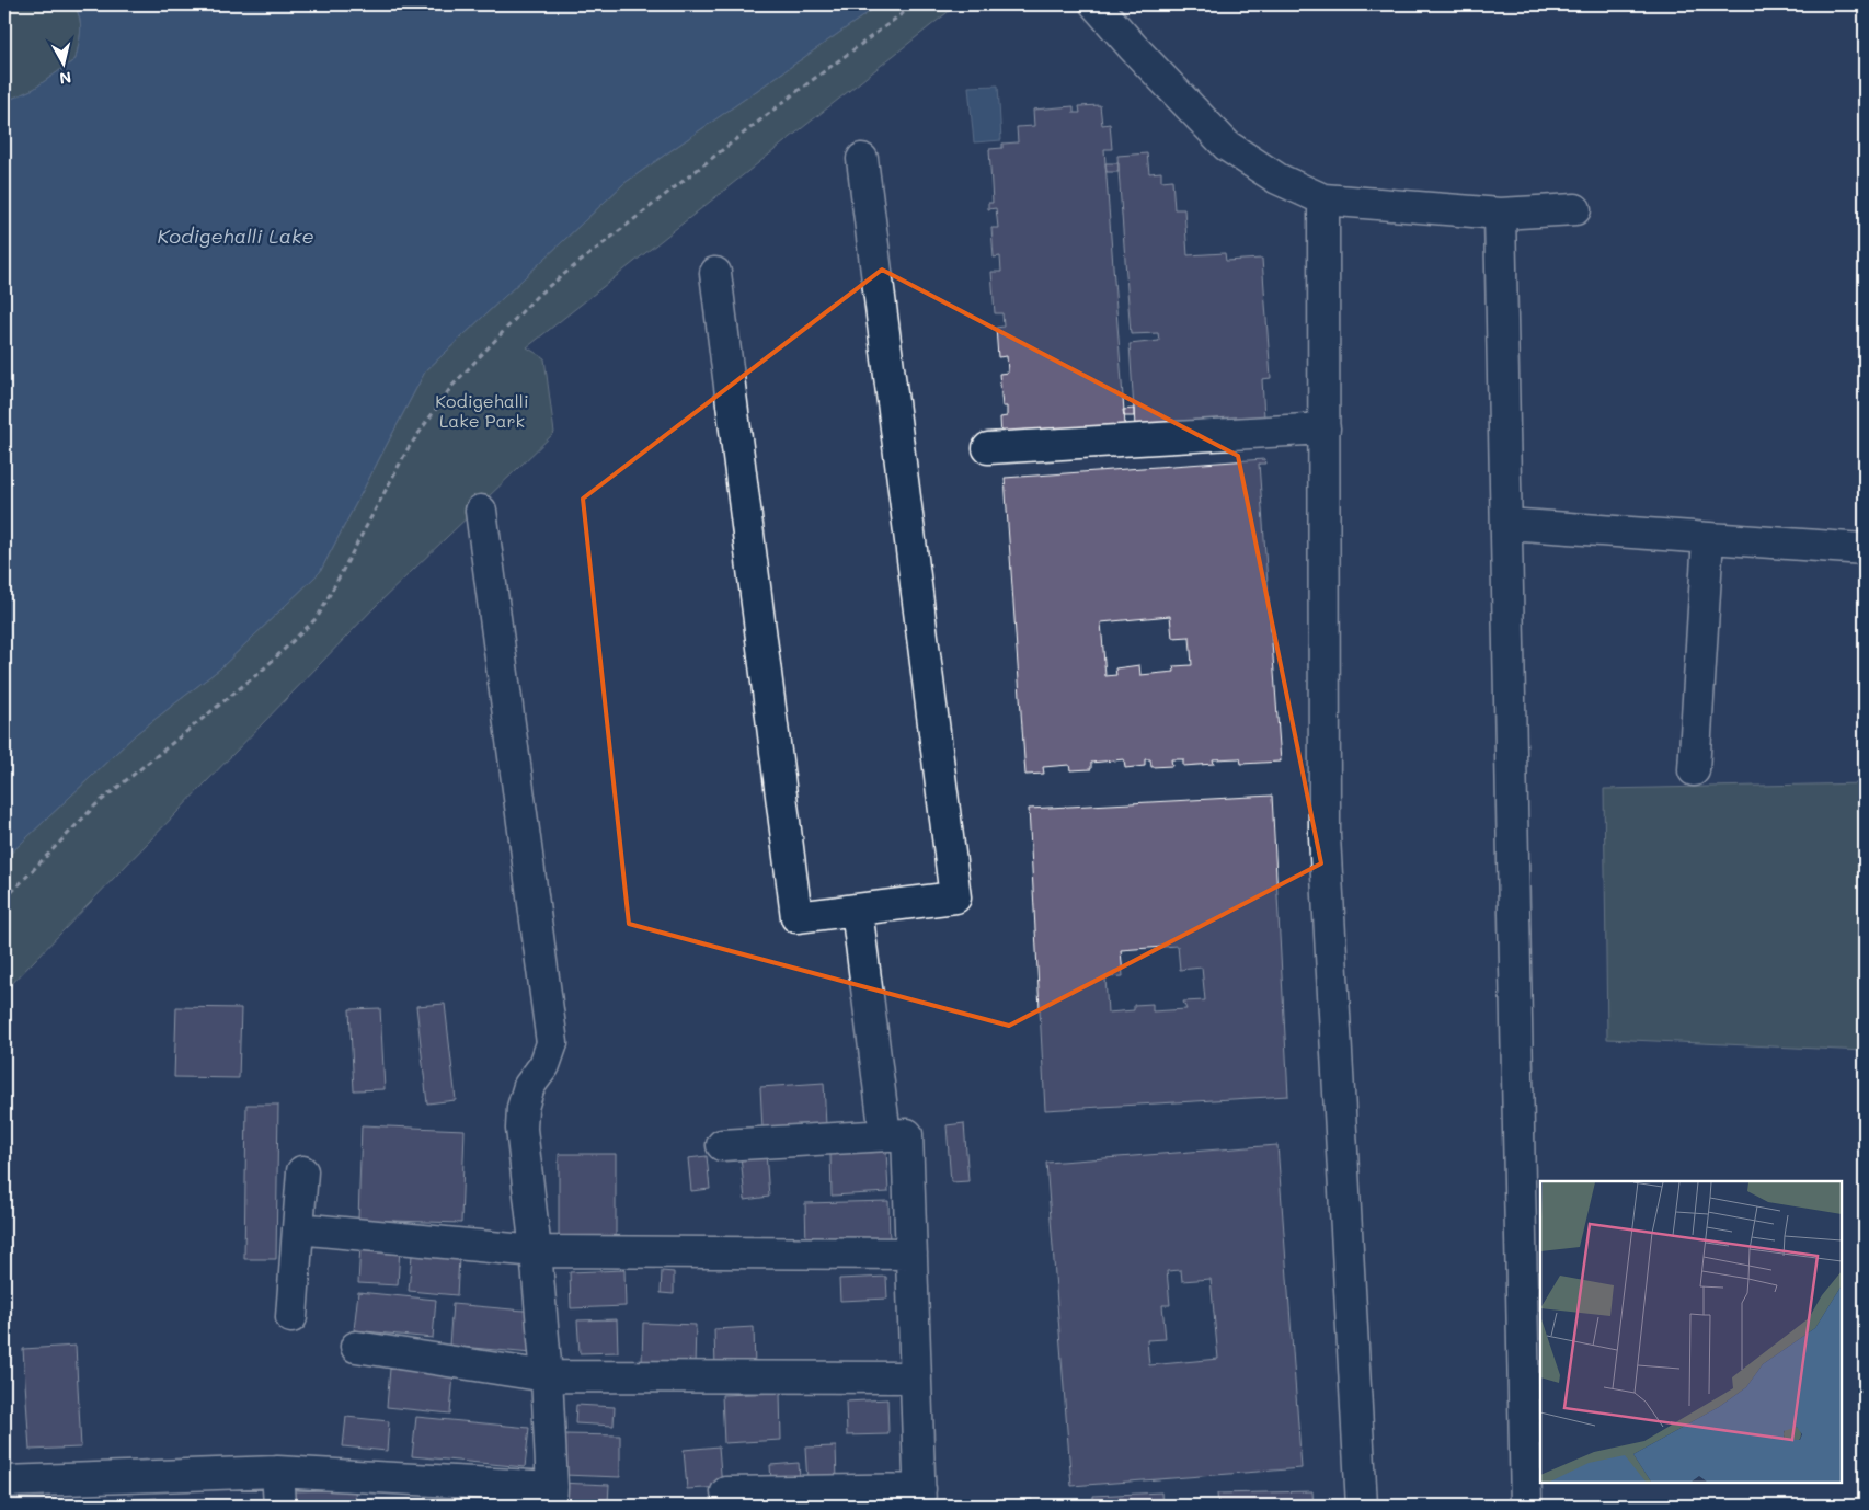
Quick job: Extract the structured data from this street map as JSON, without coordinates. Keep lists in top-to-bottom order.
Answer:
{
  "water": ["Kodigehalli Lake"],
  "parks": ["Kodigehalli Lake Park"],
  "north": "bottom"
}
